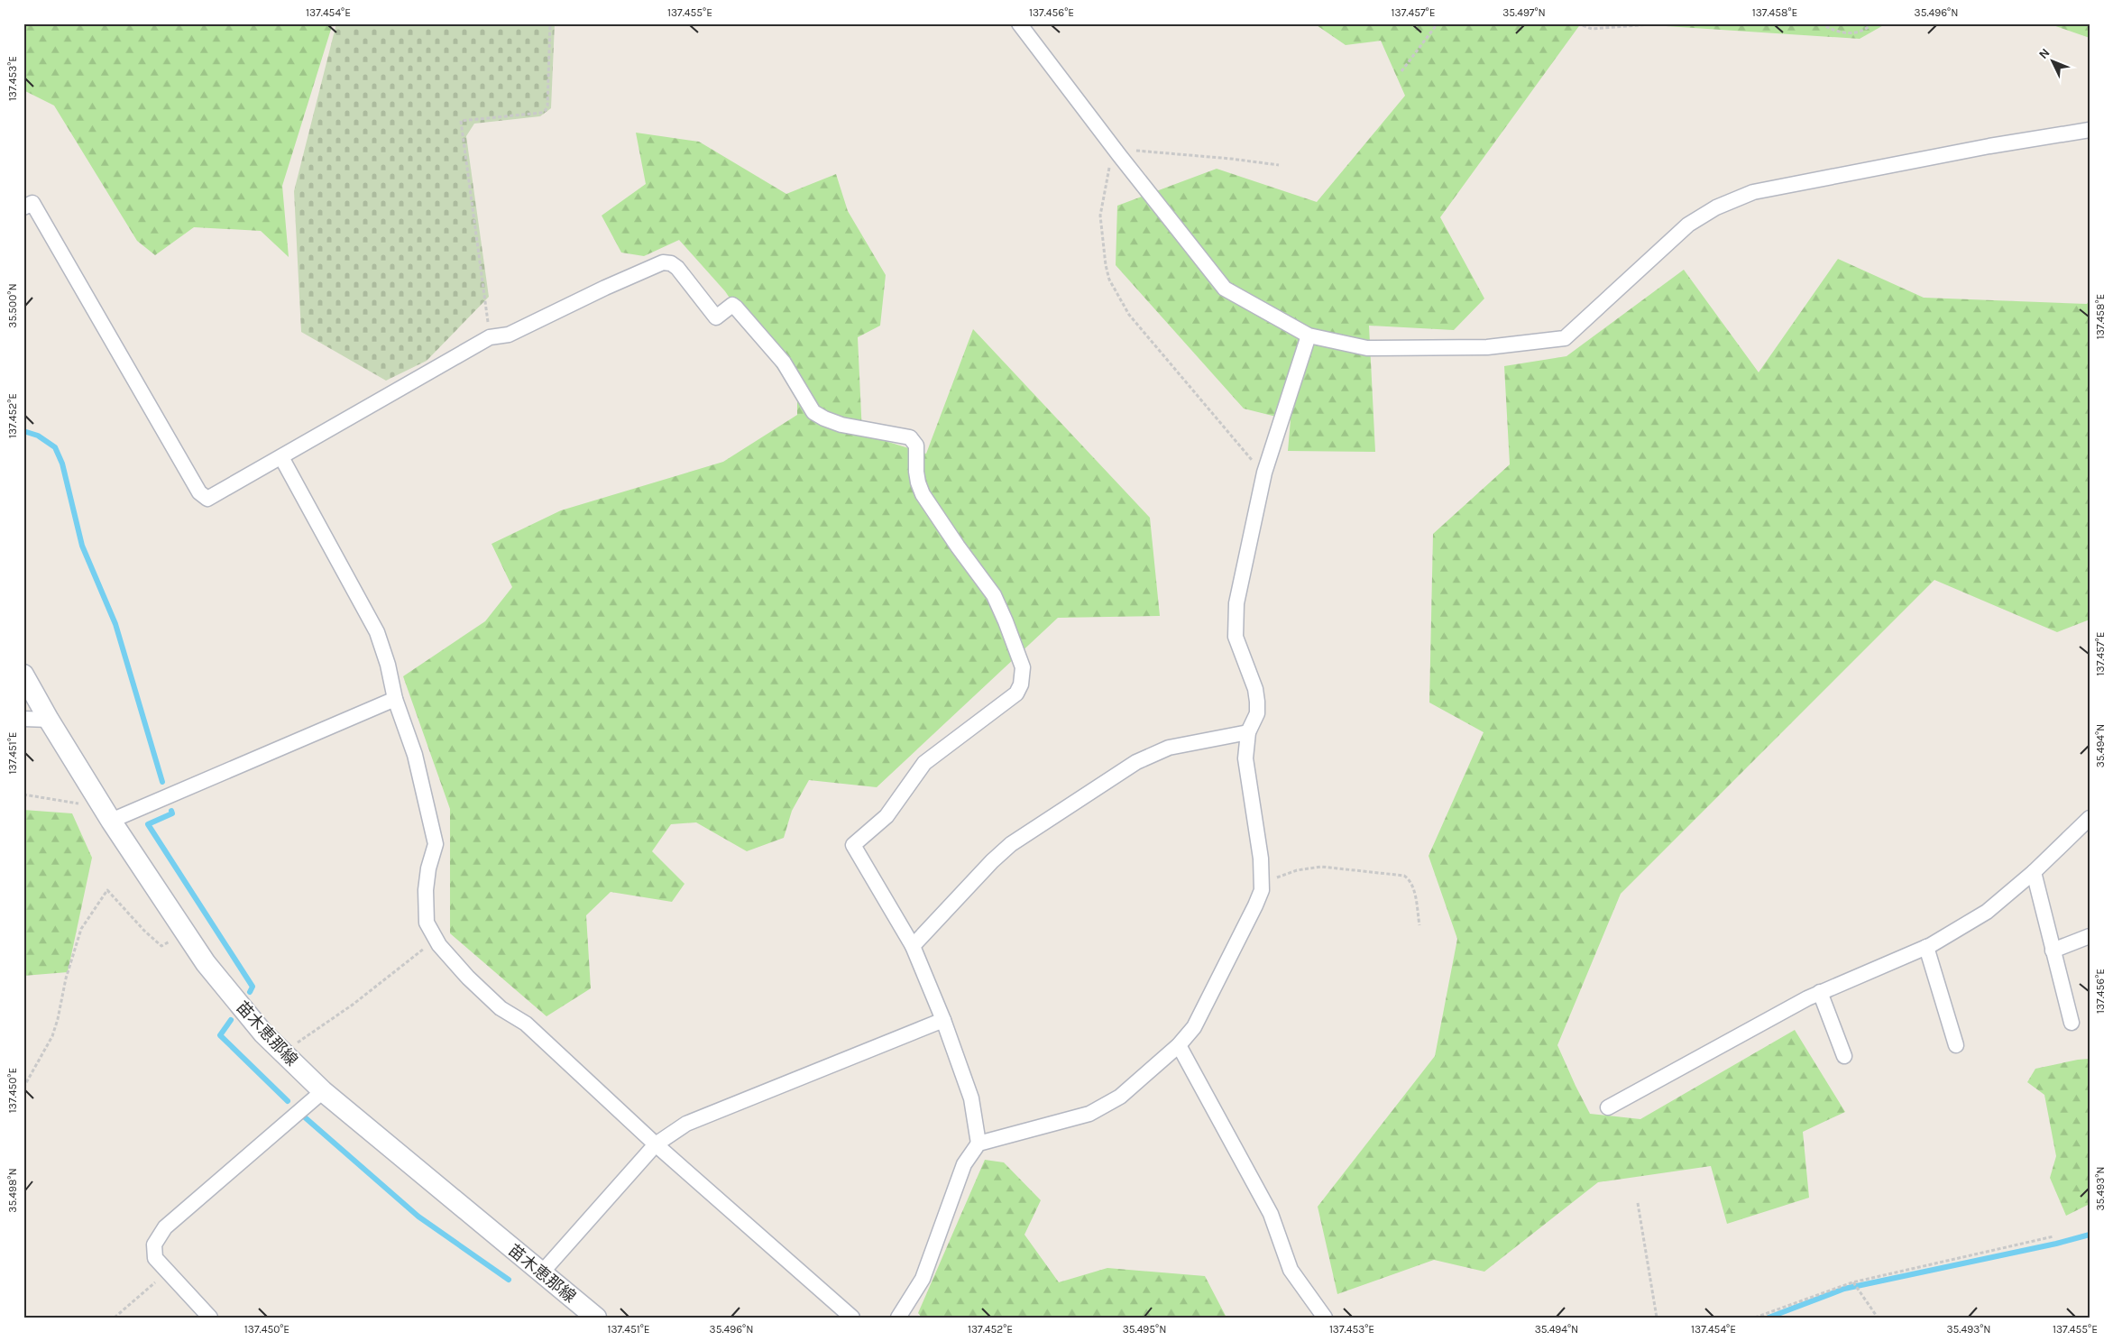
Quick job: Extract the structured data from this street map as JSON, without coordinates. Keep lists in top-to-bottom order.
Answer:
{
  "streets": {
    "main road": ["苗木恵那線"]
  },
  "north": "top left",
  "coordinates": [
    "137.454°E",
    "137.455°E",
    "137.456°E",
    "137.457°E",
    "35.497°N",
    "137.458°E",
    "35.496°N",
    "137.453°E",
    "35.500°N",
    "137.452°E",
    "35.494°N",
    "137.451°E",
    "137.450°E",
    "35.493°N",
    "35.498°N",
    "35.495°N"
  ]
}
